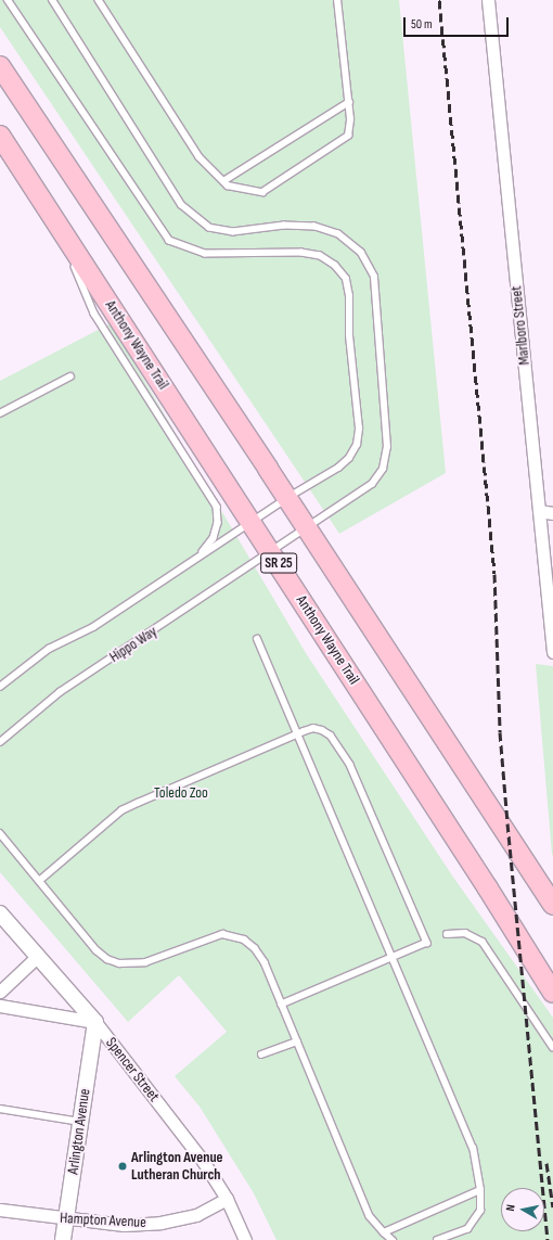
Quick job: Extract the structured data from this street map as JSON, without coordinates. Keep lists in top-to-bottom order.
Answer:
{
  "streets": {
    "highway": ["Anthony Wayne Trail", "SR 25"],
    "street": [
      "Marlboro Street",
      "Spencer Street",
      "Arlington Avenue",
      "Hampton Avenue"
    ],
    "lane": ["Hippo Way"]
  },
  "crossings": [
    ["Anthony Wayne Trail", "Hippo Way"],
    ["SR 25", "Hippo Way"],
    ["Spencer Street", "Arlington Avenue"],
    ["Spencer Street", "Hampton Avenue"],
    ["Arlington Avenue", "Hampton Avenue"]
  ],
  "parks": ["Toledo Zoo"],
  "places": ["Arlington Avenue Lutheran Church"],
  "scale_bar": "50 m",
  "north": "left"
}
